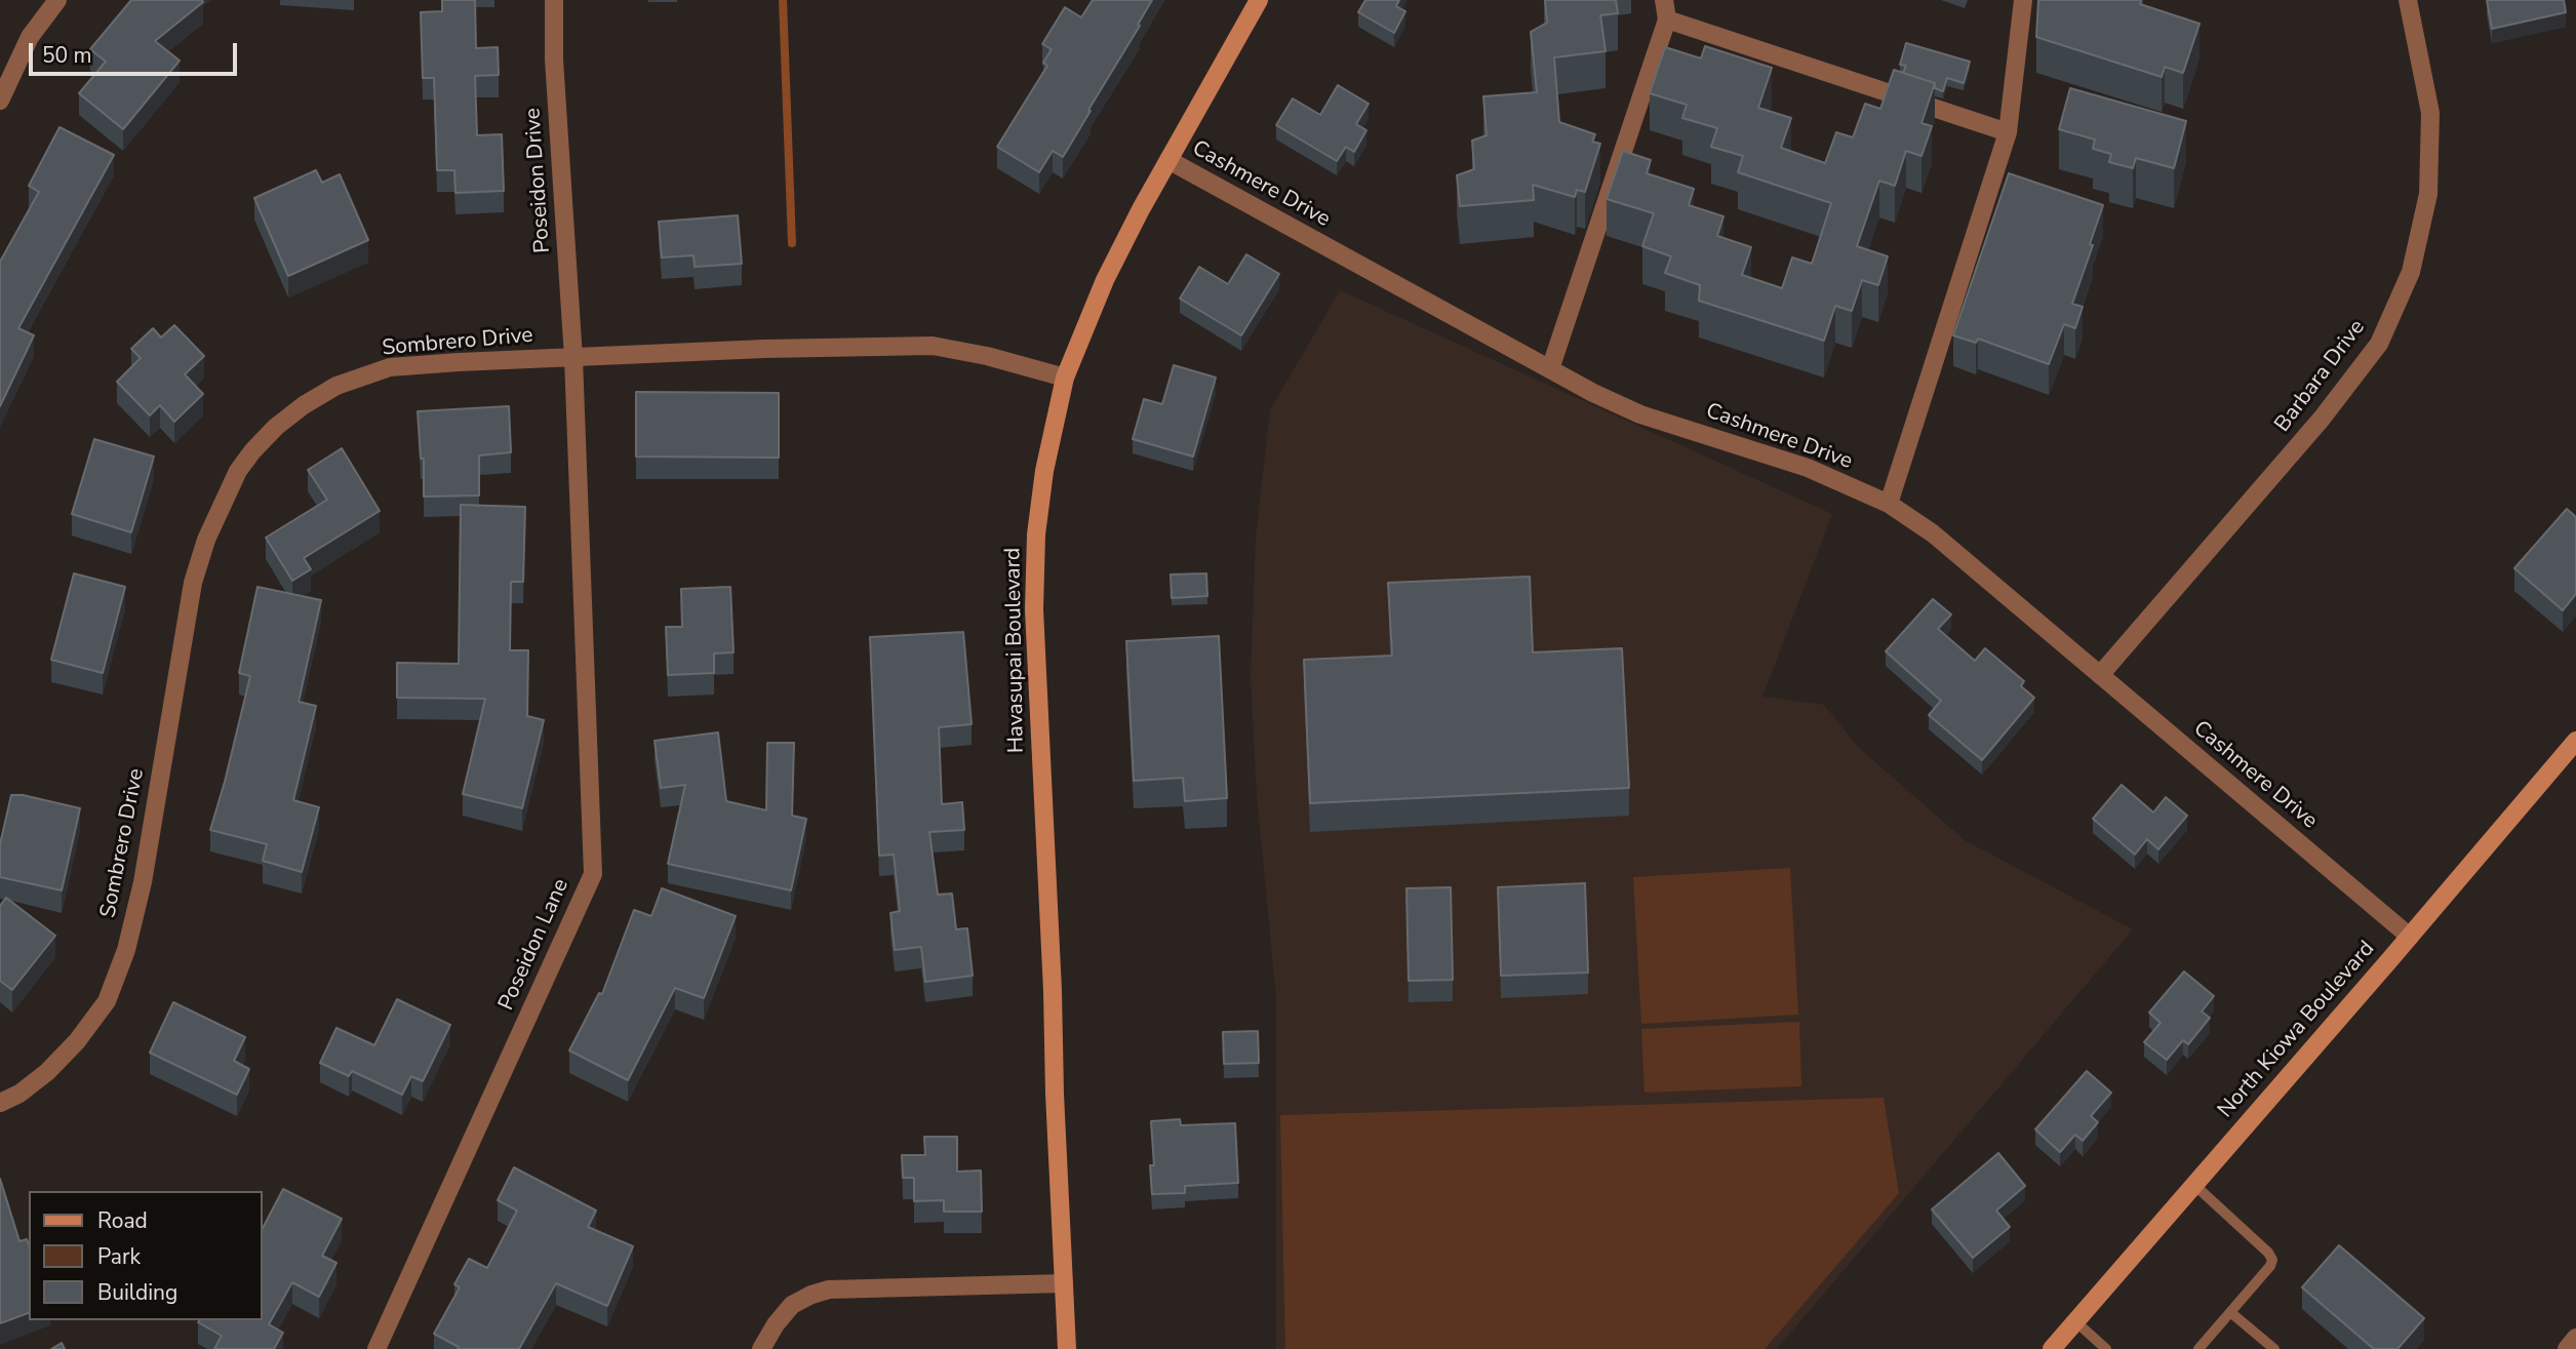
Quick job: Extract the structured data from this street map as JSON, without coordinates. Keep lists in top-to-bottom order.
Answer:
{
  "streets": {
    "street": [
      "Poseidon Drive",
      "Cashmere Drive",
      "Sombrero Drive",
      "Barbara Drive",
      "Havasupai Boulevard",
      "Poseidon Lane",
      "North Kiowa Boulevard"
    ]
  },
  "crossings": [
    ["Poseidon Drive", "Sombrero Drive"],
    ["Poseidon Drive", "Poseidon Lane"],
    ["Cashmere Drive", "Barbara Drive"],
    ["Cashmere Drive", "Havasupai Boulevard"],
    ["Cashmere Drive", "North Kiowa Boulevard"],
    ["Sombrero Drive", "Havasupai Boulevard"],
    ["Sombrero Drive", "Poseidon Lane"]
  ],
  "legend": ["Road", "Park", "Building"],
  "scale_bar": "50 m"
}
